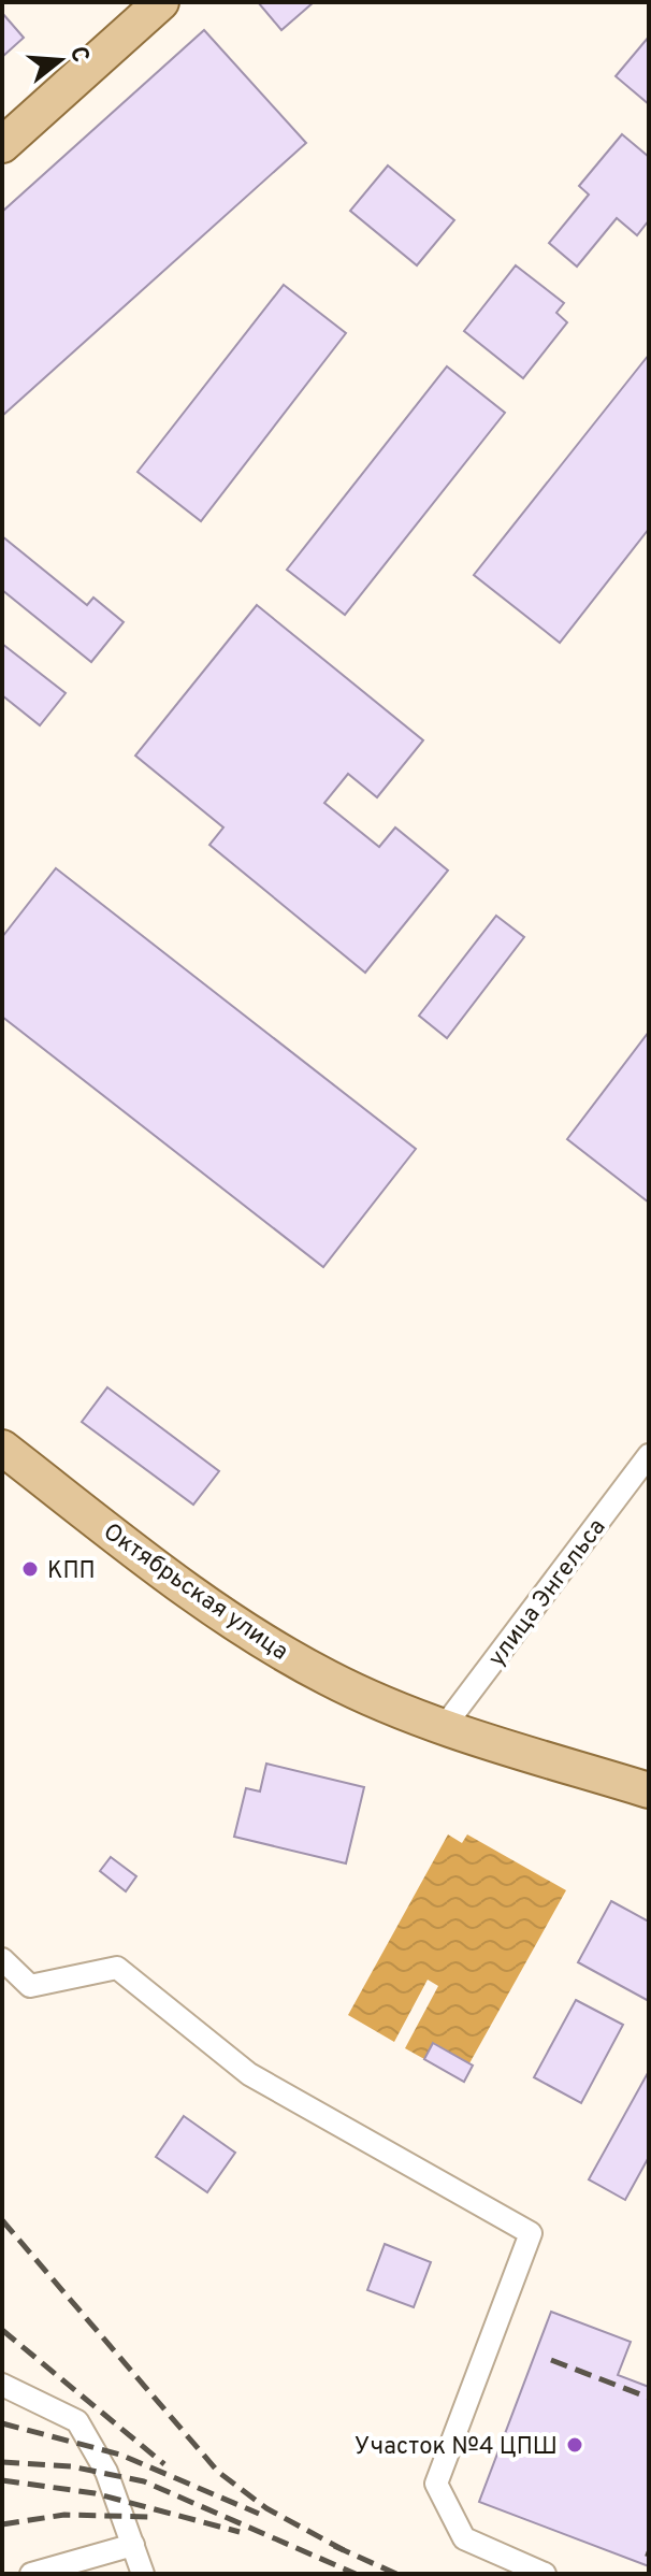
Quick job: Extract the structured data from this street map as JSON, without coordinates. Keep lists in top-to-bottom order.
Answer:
{
  "streets": {
    "main road": ["Октябрьская улица"],
    "street": ["улица Энгельса"]
  },
  "crossings": [
    ["Октябрьская улица", "улица Энгельса"]
  ],
  "places": ["КПП", "Участок №4 ЦПШ"],
  "north": "right"
}
